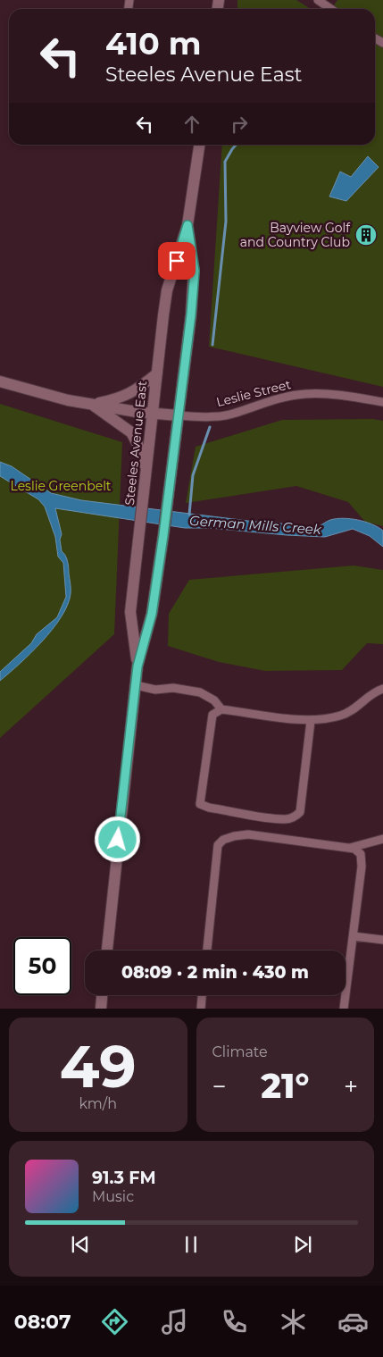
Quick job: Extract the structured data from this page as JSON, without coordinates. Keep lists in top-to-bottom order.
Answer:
{
  "streets": {
    "main road": ["Leslie Street", "Steeles Avenue East"]
  },
  "crossings": [
    ["Leslie Street", "Steeles Avenue East"]
  ],
  "water": ["German Mills Creek"],
  "parks": ["Leslie Greenbelt"],
  "places": {
    "building": ["Bayview Golf and Country Club"]
  },
  "page": {
    "turn": ["410 m", "Steeles Avenue East"],
    "limit": "50",
    "trip": "08:09 · 2 min · 430 m",
    "tile": [
      ["49", "km/h"],
      "Climate"
    ],
    "heat": ["−", "21°", "+"],
    "song": ["91.3 FM", "Music"],
    "tabs": "08:07"
  }
}
